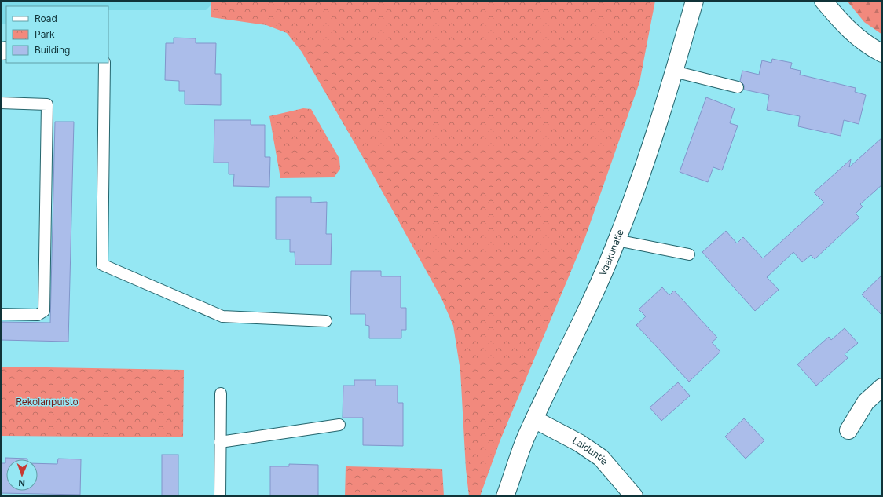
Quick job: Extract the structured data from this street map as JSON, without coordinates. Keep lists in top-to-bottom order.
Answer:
{
  "streets": {
    "street": ["Vaakunatie", "Laiduntie"]
  },
  "crossings": [
    ["Vaakunatie", "Laiduntie"]
  ],
  "parks": ["Rekolanpuisto"],
  "legend": ["Road", "Park", "Building"],
  "north": "bottom"
}
